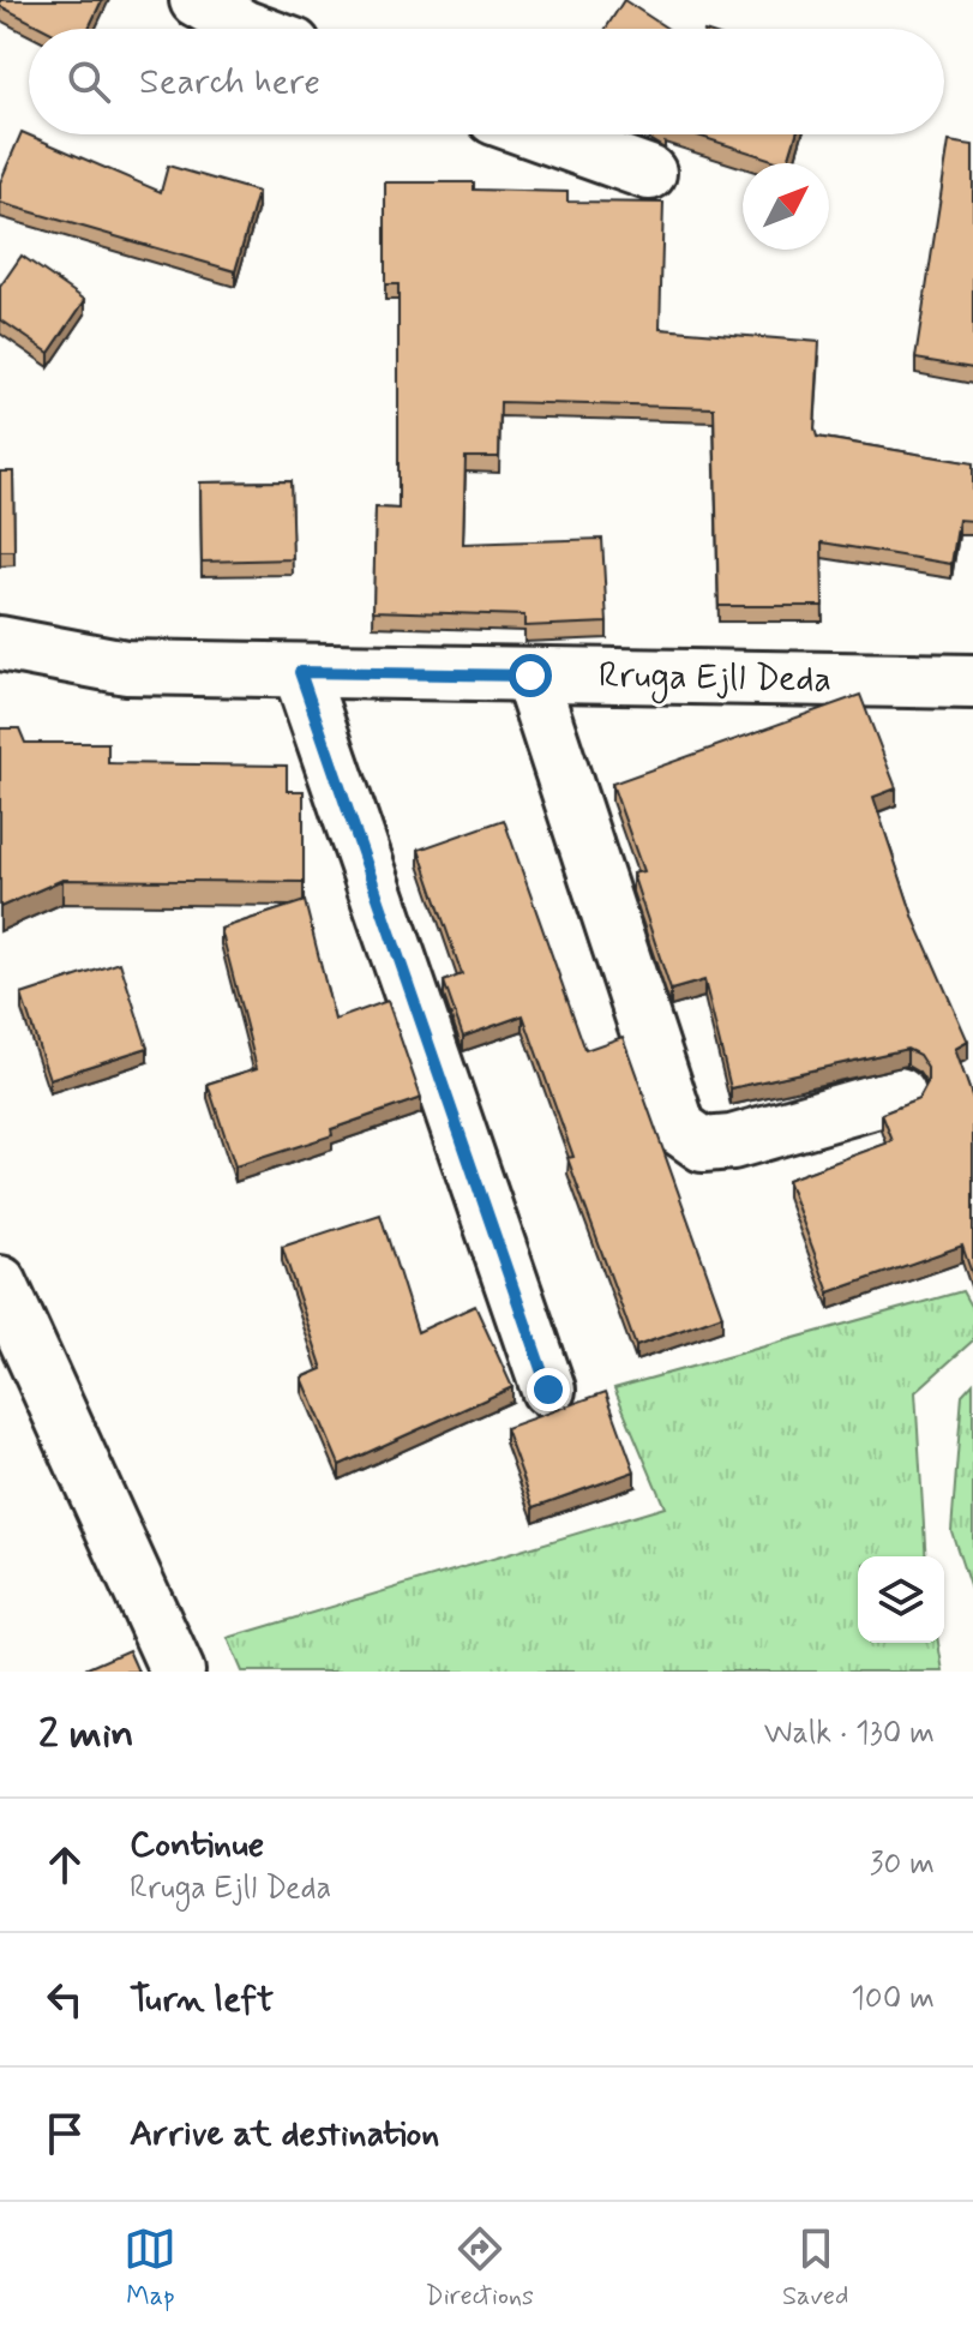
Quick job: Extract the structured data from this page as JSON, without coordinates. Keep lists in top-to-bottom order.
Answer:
{
  "streets": {
    "street": ["Rruga Ejll Deda"]
  },
  "north": "top right",
  "page": {
    "search": "Search here",
    "heading": ["2 min", "Walk · 130 m"],
    "list": [
      ["Continue", "Rruga Ejll Deda", "30 m"],
      ["Turn left", "100 m"],
      "Arrive at destination"
    ],
    "nav": ["Map", "Directions", "Saved"]
  }
}
